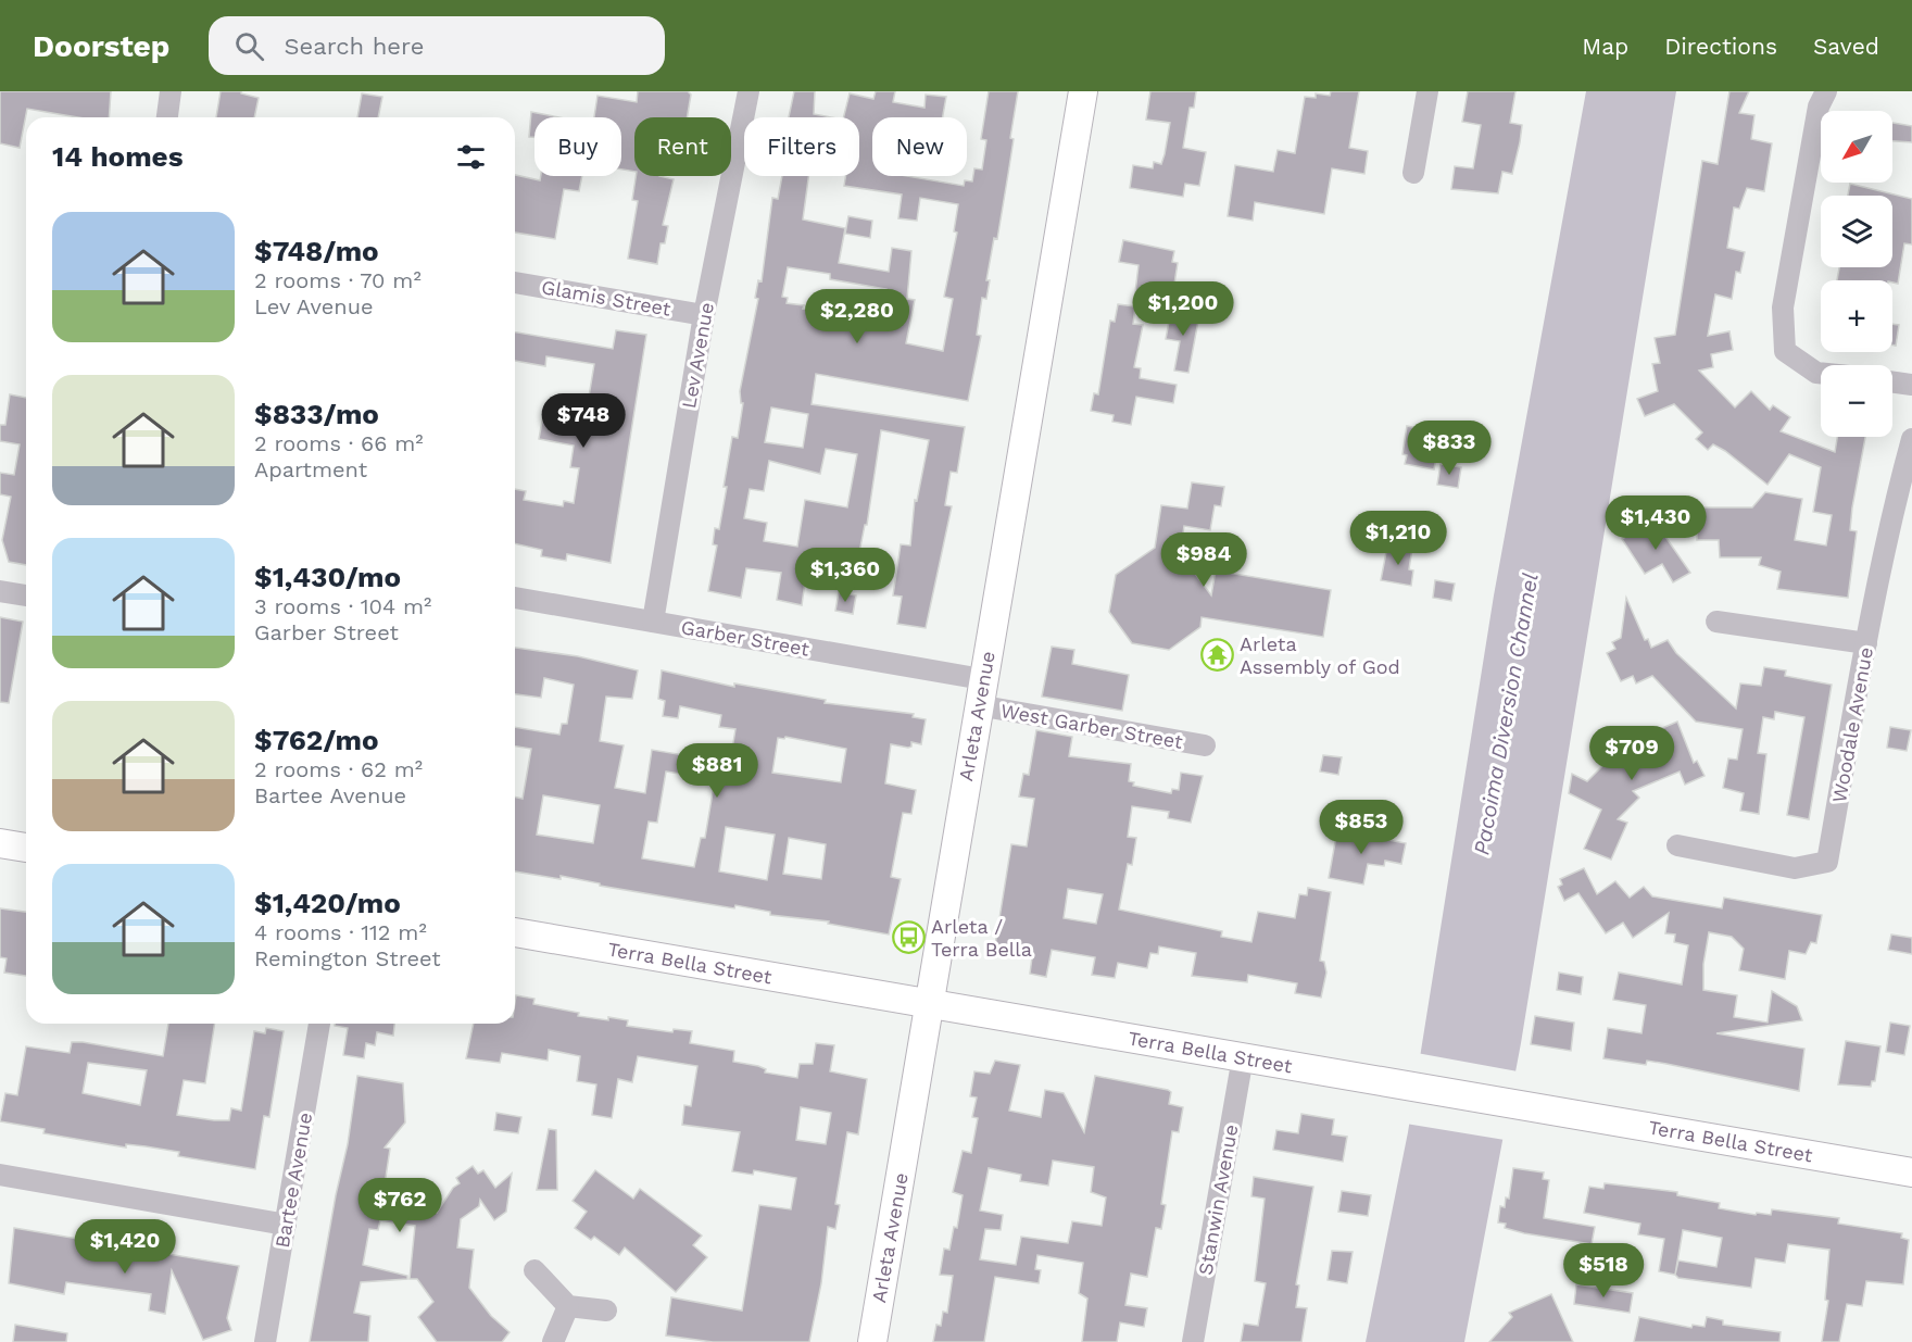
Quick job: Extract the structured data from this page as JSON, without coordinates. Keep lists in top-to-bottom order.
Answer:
{
  "streets": {
    "main road": ["Arleta Avenue", "Terra Bella Street"],
    "street": [
      "Glamis Street",
      "Lev Avenue",
      "Garber Street",
      "Woodale Avenue",
      "West Garber Street",
      "Bartee Avenue",
      "Stanwin Avenue"
    ]
  },
  "crossings": [
    ["Glamis Street", "Lev Avenue"],
    ["Lev Avenue", "Garber Street"],
    ["Garber Street", "Arleta Avenue"],
    ["Garber Street", "West Garber Street"],
    ["Arleta Avenue", "West Garber Street"],
    ["Arleta Avenue", "Terra Bella Street"],
    ["Terra Bella Street", "Stanwin Avenue"]
  ],
  "water": ["Pacoima Diversion Channel"],
  "places": {
    "temple": ["Arleta Assembly of God"],
    "bus stop": ["Arleta / Terra Bella"]
  },
  "north": "bottom left",
  "page": {
    "header": "Doorstep",
    "search": "Search here",
    "nav": ["Map", "Directions", "Saved"],
    "map_buttons": ["+", "−"],
    "chip": [
      "Buy",
      "Rent",
      "Filters",
      "New"
    ],
    "heading": "14 homes",
    "list": [
      {
        "name": "$748/mo",
        "note": "2 rooms · 70 m² · Lev Avenue"
      },
      {
        "name": "$833/mo",
        "note": "2 rooms · 66 m² · Apartment"
      },
      {
        "name": "$1,430/mo",
        "note": "3 rooms · 104 m² · Garber Street"
      },
      {
        "name": "$762/mo",
        "note": "2 rooms · 62 m² · Bartee Avenue"
      },
      {
        "name": "$1,420/mo",
        "note": "4 rooms · 112 m² · Remington Street"
      }
    ],
    "price": [
      "$1,200",
      "$2,280",
      "$748",
      "$833",
      "$1,430",
      "$1,210",
      "$984",
      "$1,360",
      "$709",
      "$881",
      "$853",
      "$762",
      "$1,420",
      "$518"
    ]
  }
}
